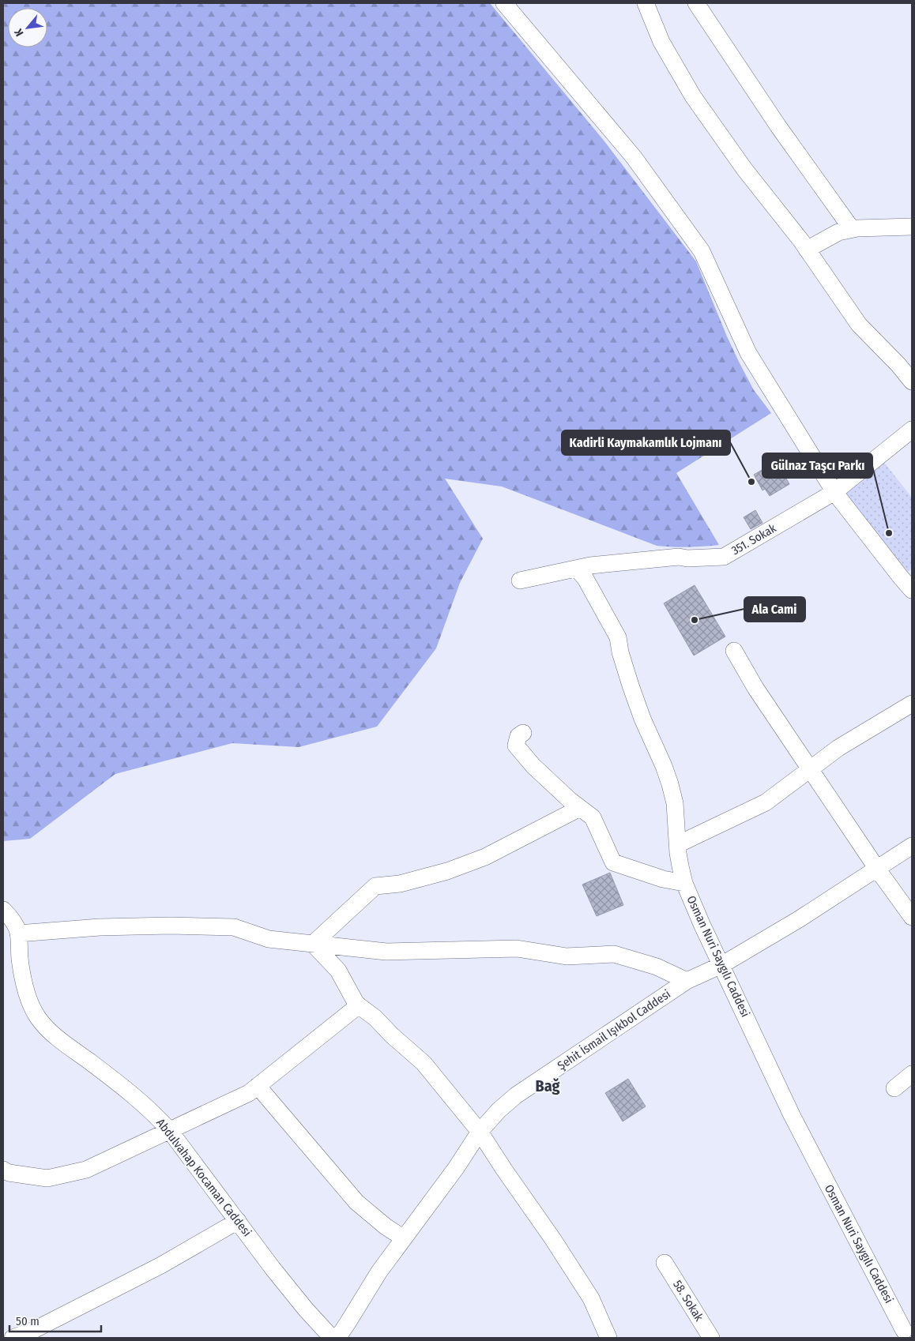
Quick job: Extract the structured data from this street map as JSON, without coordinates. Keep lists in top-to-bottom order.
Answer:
{
  "streets": {
    "street": [
      "351. Sokak",
      "Osman Nuri Saygılı Caddesi",
      "Şehit İsmail Işıkbol Caddesi",
      "Abdulvahap Kocaman Caddesi",
      "58. Sokak"
    ]
  },
  "crossings": [
    ["351. Sokak", "Osman Nuri Saygılı Caddesi"],
    ["Osman Nuri Saygılı Caddesi", "Şehit İsmail Işıkbol Caddesi"]
  ],
  "districts": ["Bağ"],
  "places": ["Kadirli Kaymakamlık Lojmanı", "Gülnaz Taşcı Parkı", "Ala Cami"],
  "scale_bar": "50 m",
  "north": "bottom left"
}
